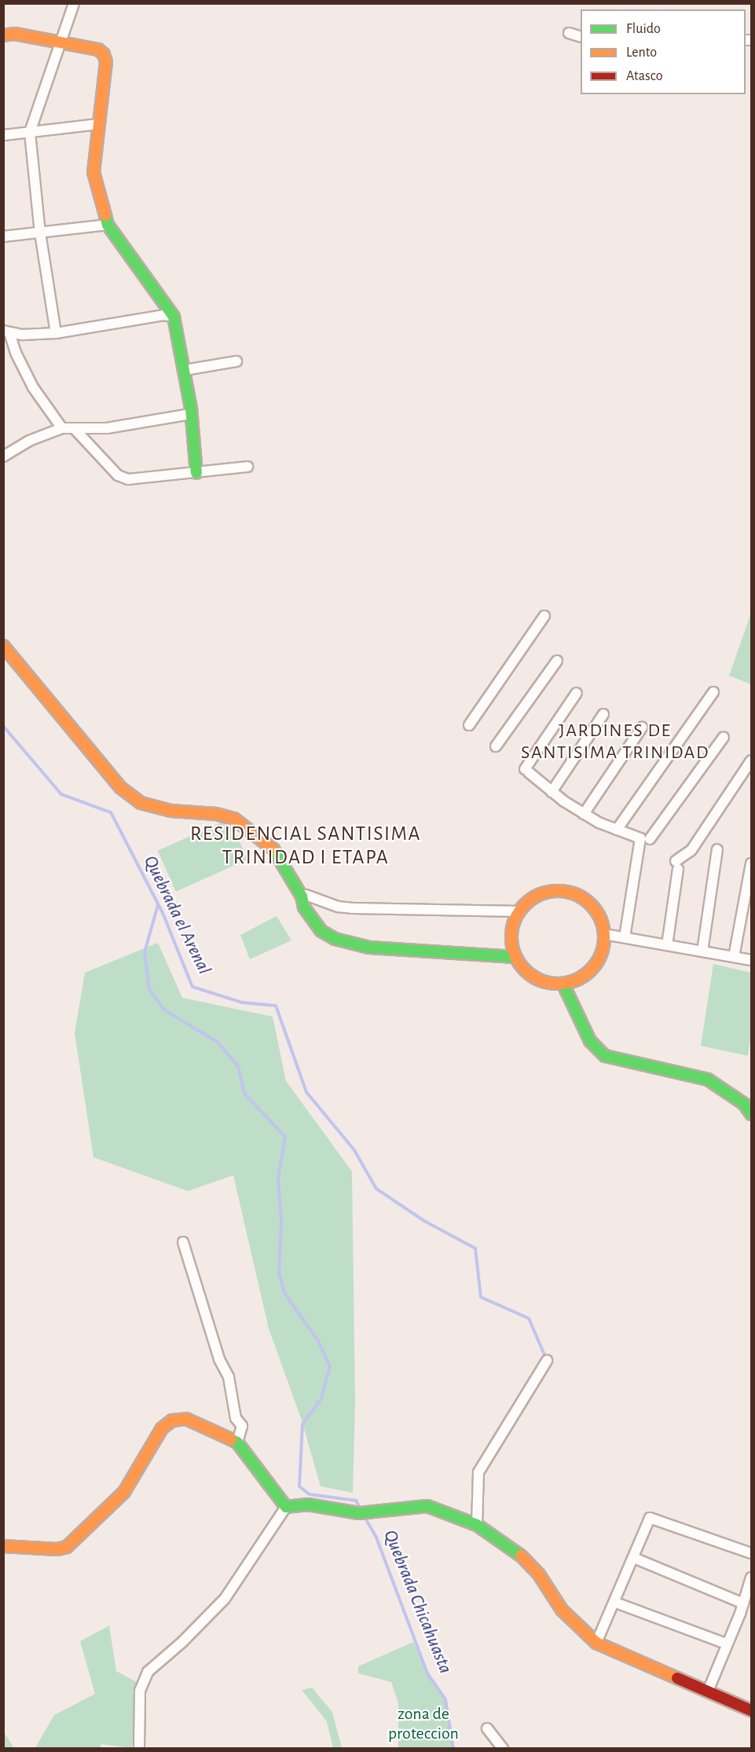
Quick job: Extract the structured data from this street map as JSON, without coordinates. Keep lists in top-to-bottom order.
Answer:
{
  "districts": ["JARDINES DE SANTISIMA TRINIDAD", "RESIDENCIAL SANTISIMA TRINIDAD I ETAPA"],
  "water": ["Quebrada el Arenal", "Quebrada Chicahuasta"],
  "parks": ["zona de proteccion"],
  "legend": ["Fluido", "Lento", "Atasco"]
}
